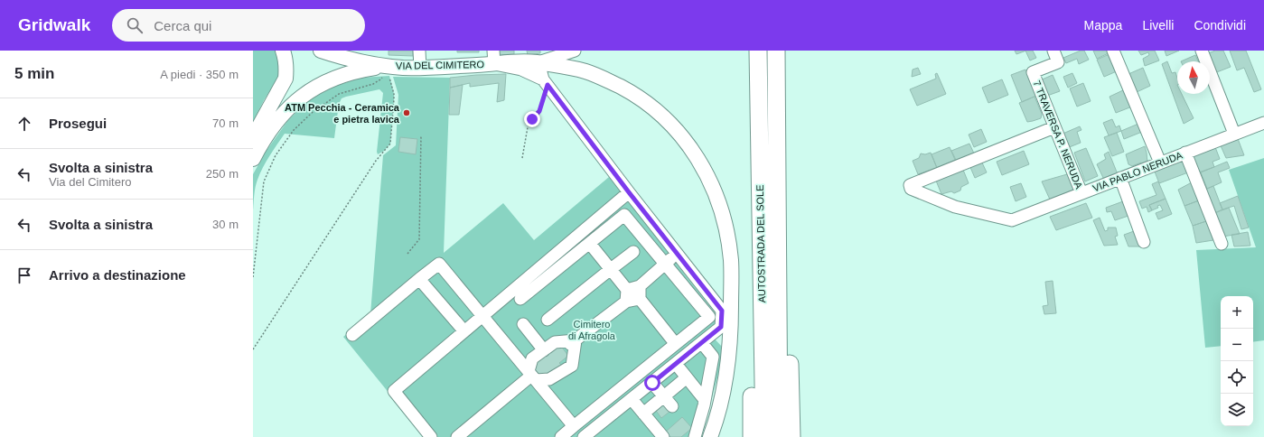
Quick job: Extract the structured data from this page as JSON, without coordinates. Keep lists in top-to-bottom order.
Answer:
{
  "streets": {
    "highway": ["AUTOSTRADA DEL SOLE"],
    "main road": ["VIA DEL CIMITERO"],
    "street": ["7 TRAVERSA P. NERUDA", "VIA PABLO NERUDA"]
  },
  "crossings": [
    ["7 TRAVERSA P. NERUDA", "VIA PABLO NERUDA"]
  ],
  "parks": ["Cimitero di Afragola"],
  "places": ["ATM Pecchia - Ceramica e pietra lavica"],
  "north": "top",
  "page": {
    "header": "Gridwalk",
    "search": "Cerca qui",
    "nav": ["Mappa", "Livelli", "Condividi"],
    "heading": ["5 min", "A piedi · 350 m"],
    "list": [
      ["Prosegui", "70 m"],
      ["Svolta a sinistra", "Via del Cimitero", "250 m"],
      ["Svolta a sinistra", "30 m"],
      "Arrivo a destinazione"
    ],
    "map_buttons": ["+", "−"]
  }
}
